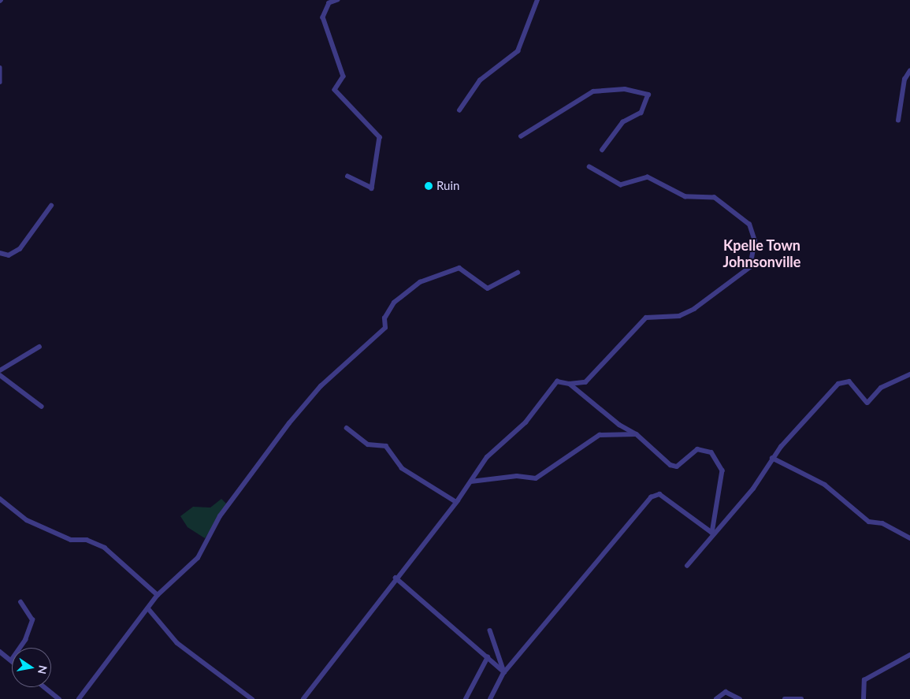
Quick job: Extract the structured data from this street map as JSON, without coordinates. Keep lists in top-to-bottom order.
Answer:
{
  "districts": ["Kpelle Town Johnsonville"],
  "places": ["Ruin"],
  "north": "right"
}
